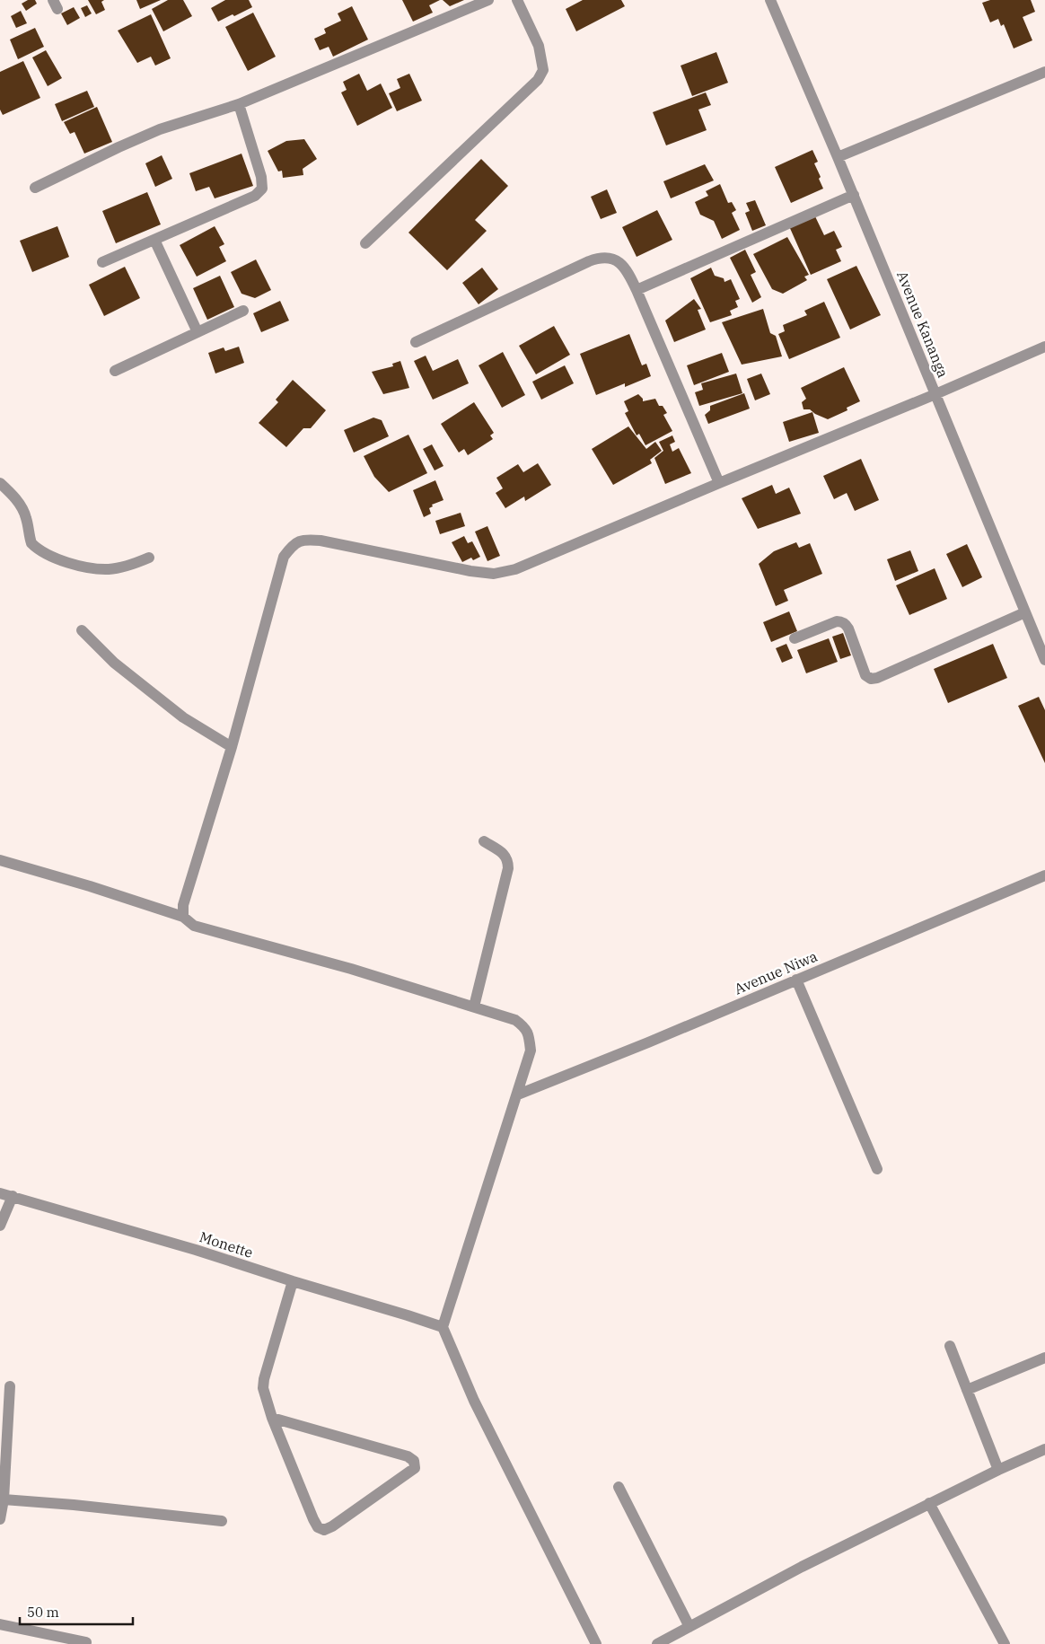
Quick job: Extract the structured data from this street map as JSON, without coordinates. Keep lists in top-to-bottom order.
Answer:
{
  "streets": {
    "street": ["Avenue Kananga", "Avenue Niwa", "Monette"]
  },
  "scale_bar": "50 m"
}
